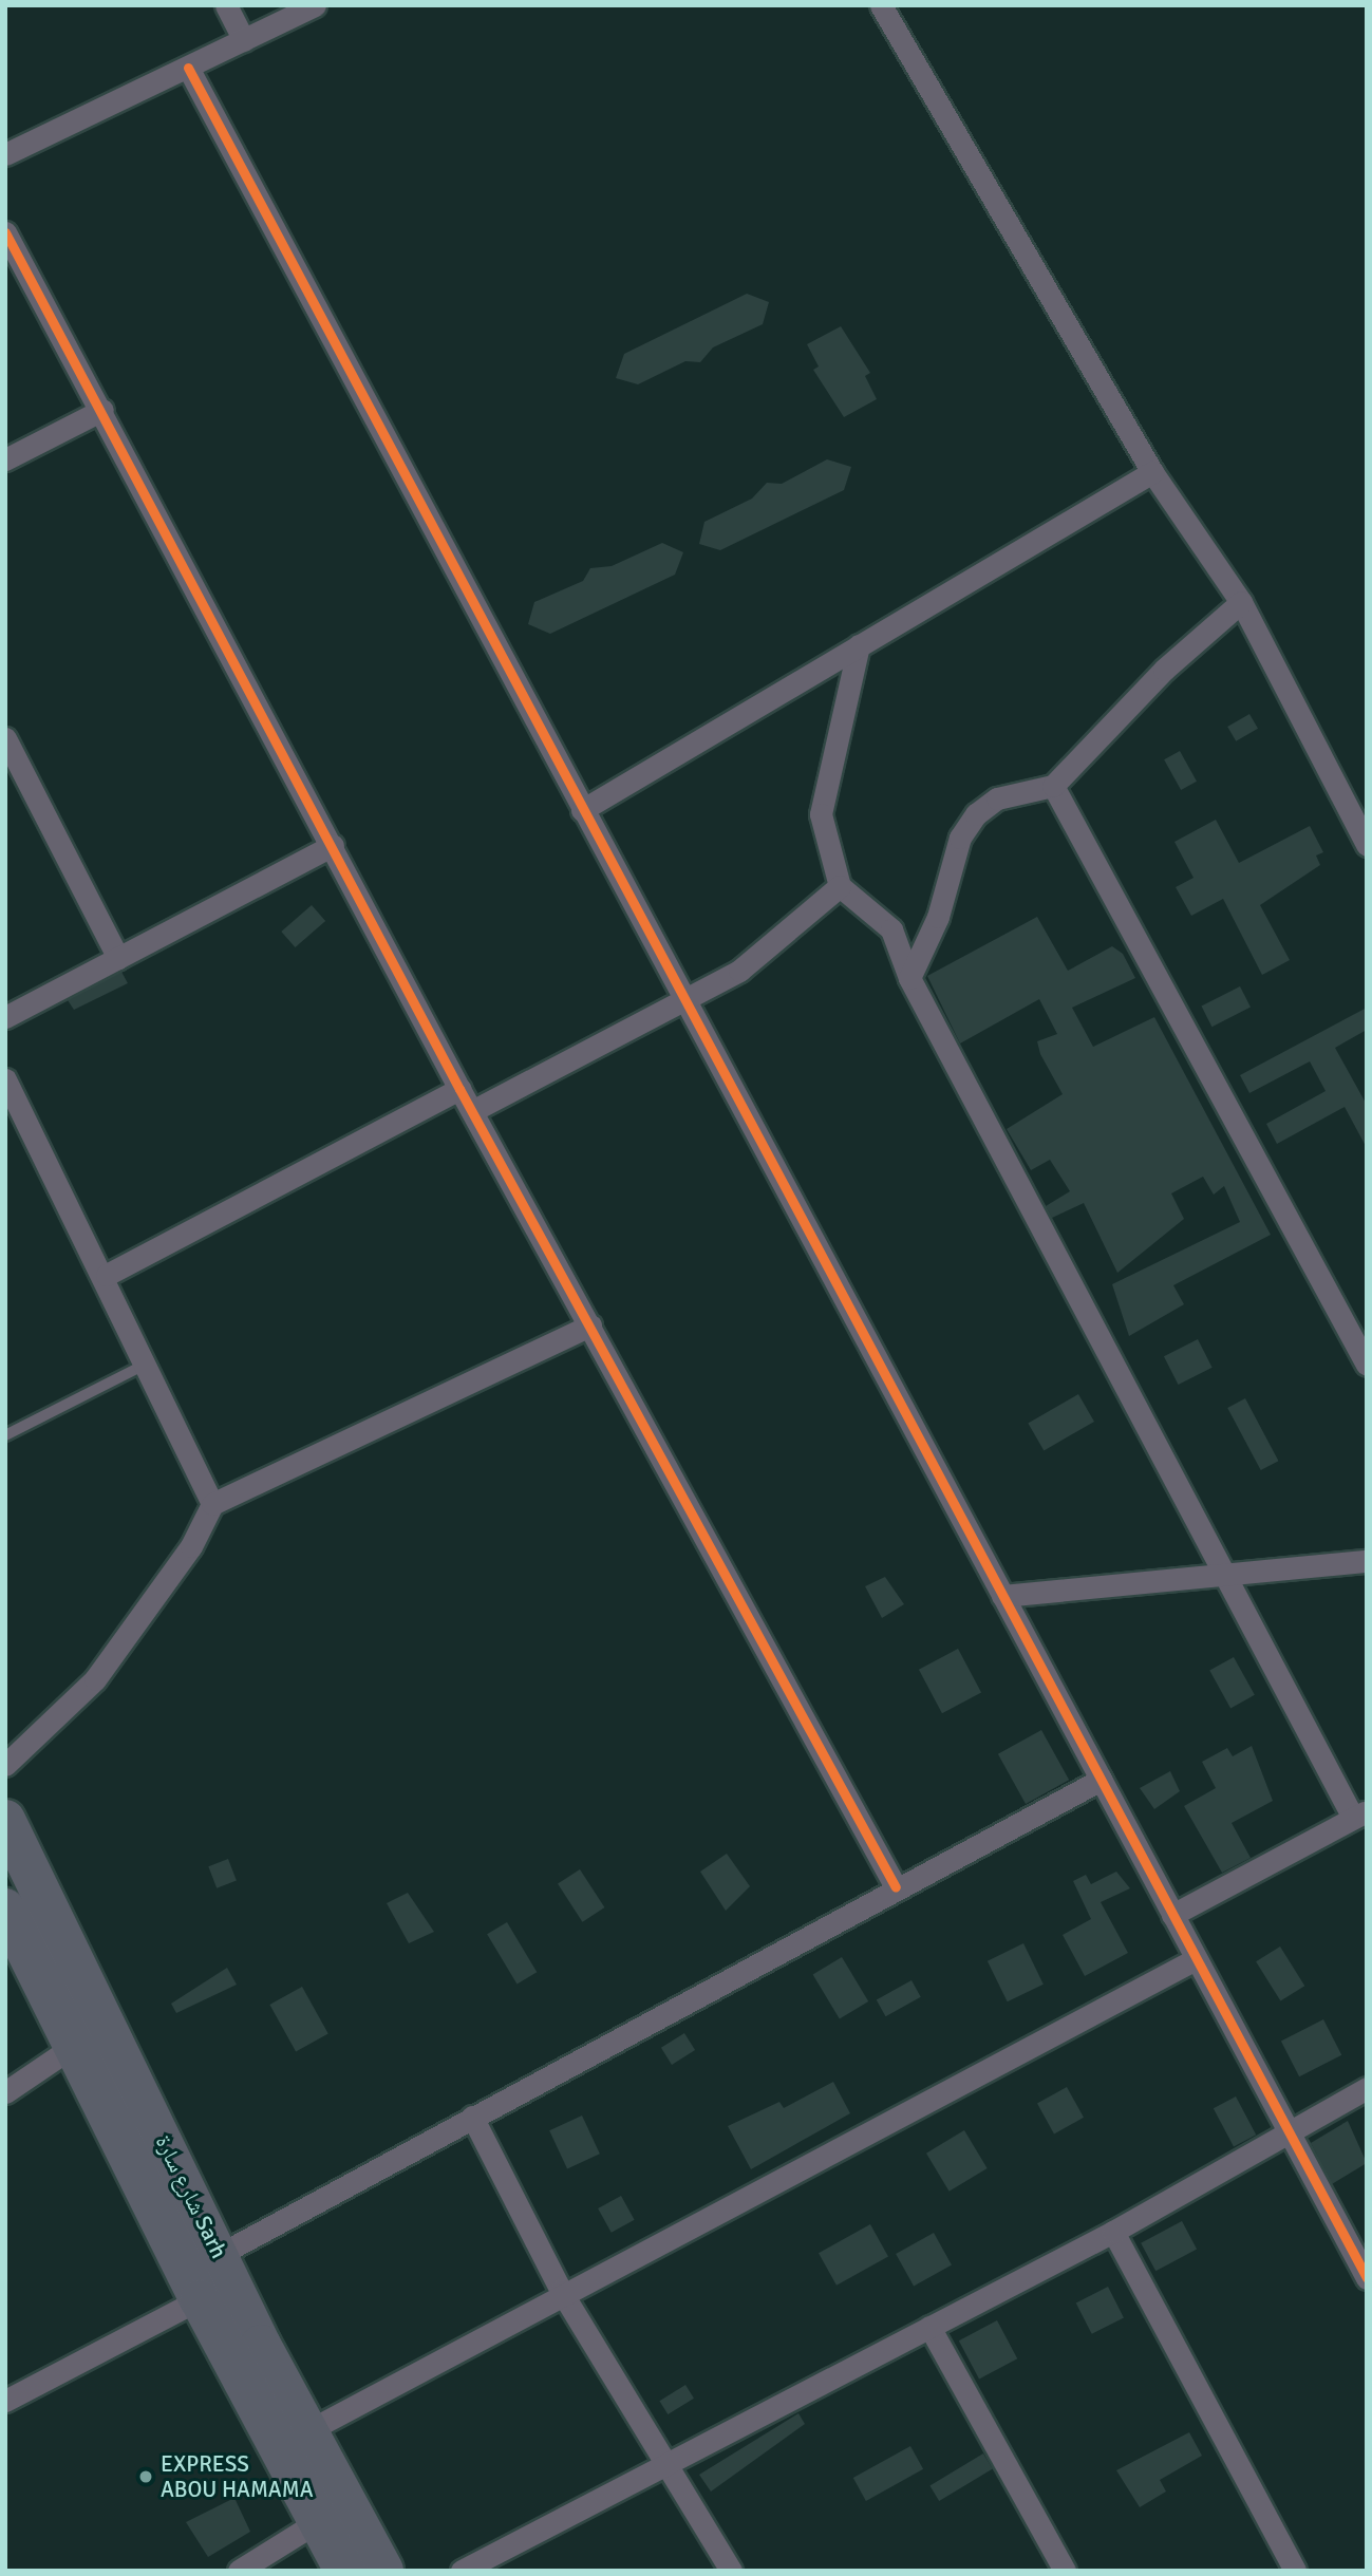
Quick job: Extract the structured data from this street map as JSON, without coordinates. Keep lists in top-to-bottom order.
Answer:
{
  "streets": {
    "highway": ["شارع سارة Sarh"]
  },
  "places": ["EXPRESS ABOU HAMAMA"]
}
